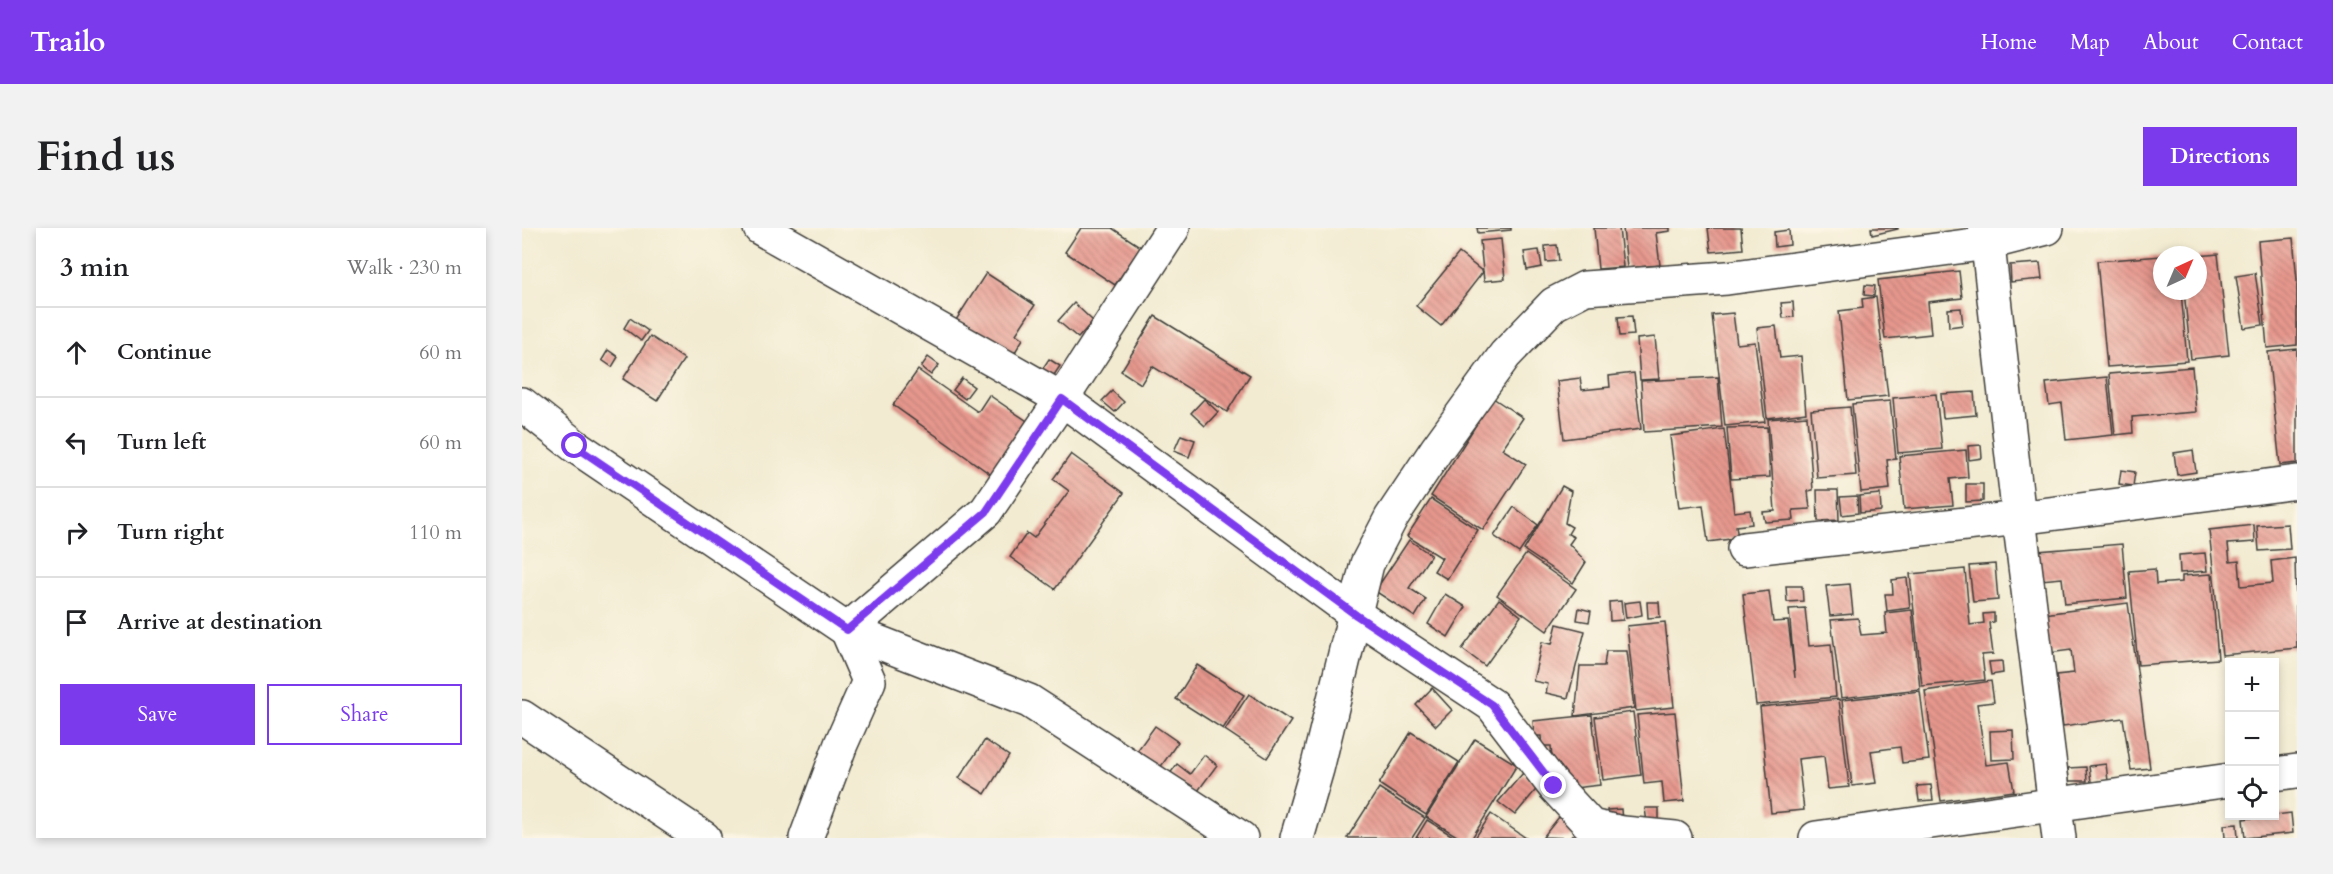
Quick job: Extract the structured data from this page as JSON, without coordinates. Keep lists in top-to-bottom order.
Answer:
{
  "north": "top right",
  "page": {
    "header": "Trailo",
    "nav": [
      "Home",
      "Map",
      "About",
      "Contact"
    ],
    "buttons": [
      "Directions",
      ["Save", "Share"]
    ],
    "title": "Find us",
    "heading": ["3 min", "Walk · 230 m"],
    "list": [
      ["Continue", "60 m"],
      ["Turn left", "60 m"],
      ["Turn right", "110 m"],
      "Arrive at destination"
    ],
    "map_buttons": ["+", "−"]
  }
}
